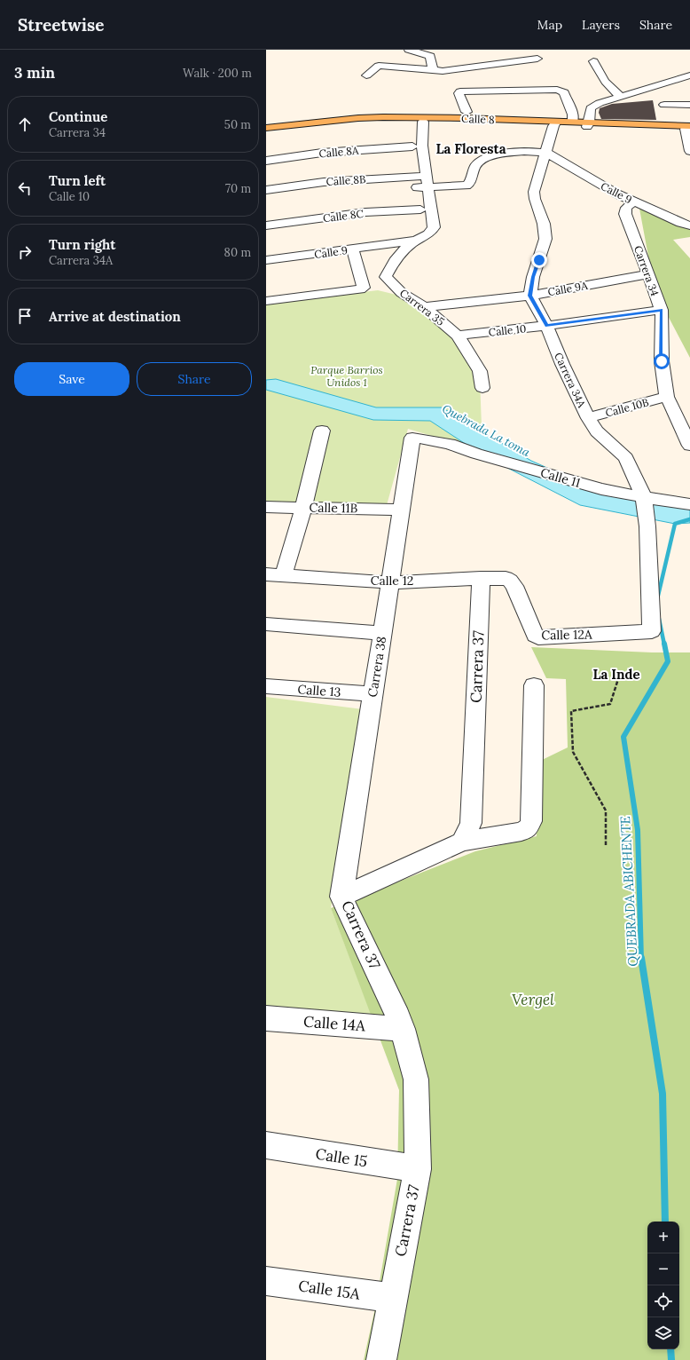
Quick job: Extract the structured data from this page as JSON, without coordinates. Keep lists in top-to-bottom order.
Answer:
{
  "streets": {
    "main road": ["Calle 8"],
    "street": [
      "Calle 8A",
      "Calle 8B",
      "Calle 9",
      "Calle 8C",
      "Carrera 34",
      "Calle 9A",
      "Carrera 35",
      "Calle 10",
      "Carrera 34A",
      "Calle 10B",
      "Calle 11",
      "Calle 11B",
      "Calle 12",
      "Calle 12A",
      "Carrera 38",
      "Carrera 37",
      "Calle 13",
      "Calle 14A",
      "Calle 15",
      "Calle 15A"
    ]
  },
  "crossings": [
    ["Calle 8", "Carrera 35"],
    ["Calle 8A", "Carrera 35"],
    ["Calle 8B", "Carrera 35"],
    ["Calle 9", "Calle 8C"],
    ["Calle 9", "Carrera 34"],
    ["Calle 9", "Carrera 35"],
    ["Calle 8C", "Carrera 35"],
    ["Carrera 34", "Calle 9A"],
    ["Carrera 34", "Calle 10"],
    ["Carrera 34", "Calle 10B"],
    ["Calle 9A", "Carrera 35"],
    ["Calle 9A", "Carrera 34A"],
    ["Carrera 35", "Calle 10"],
    ["Calle 10", "Carrera 34A"],
    ["Carrera 34A", "Calle 10B"],
    ["Carrera 34A", "Calle 11"],
    ["Carrera 34A", "Calle 12A"],
    ["Calle 11", "Carrera 38"],
    ["Calle 11B", "Carrera 38"],
    ["Calle 12", "Calle 12A"],
    ["Calle 12", "Carrera 38"],
    ["Calle 12", "Carrera 37"],
    ["Carrera 38", "Carrera 37"],
    ["Carrera 38", "Calle 13"],
    ["Carrera 37", "Calle 14A"],
    ["Carrera 37", "Calle 15"],
    ["Carrera 37", "Calle 15A"]
  ],
  "districts": ["La Floresta", "La Inde"],
  "water": ["Quebrada La toma", "QUEBRADA ABICHENTE"],
  "parks": ["Parque Barrios Unidos 1", "Vergel"],
  "page": {
    "header": "Streetwise",
    "nav": ["Map", "Layers", "Share"],
    "heading": ["3 min", "Walk · 200 m"],
    "list": [
      ["Continue", "Carrera 34", "50 m"],
      ["Turn left", "Calle 10", "70 m"],
      ["Turn right", "Carrera 34A", "80 m"],
      "Arrive at destination"
    ],
    "buttons": ["Save", "Share"],
    "map_buttons": ["+", "−"]
  }
}
